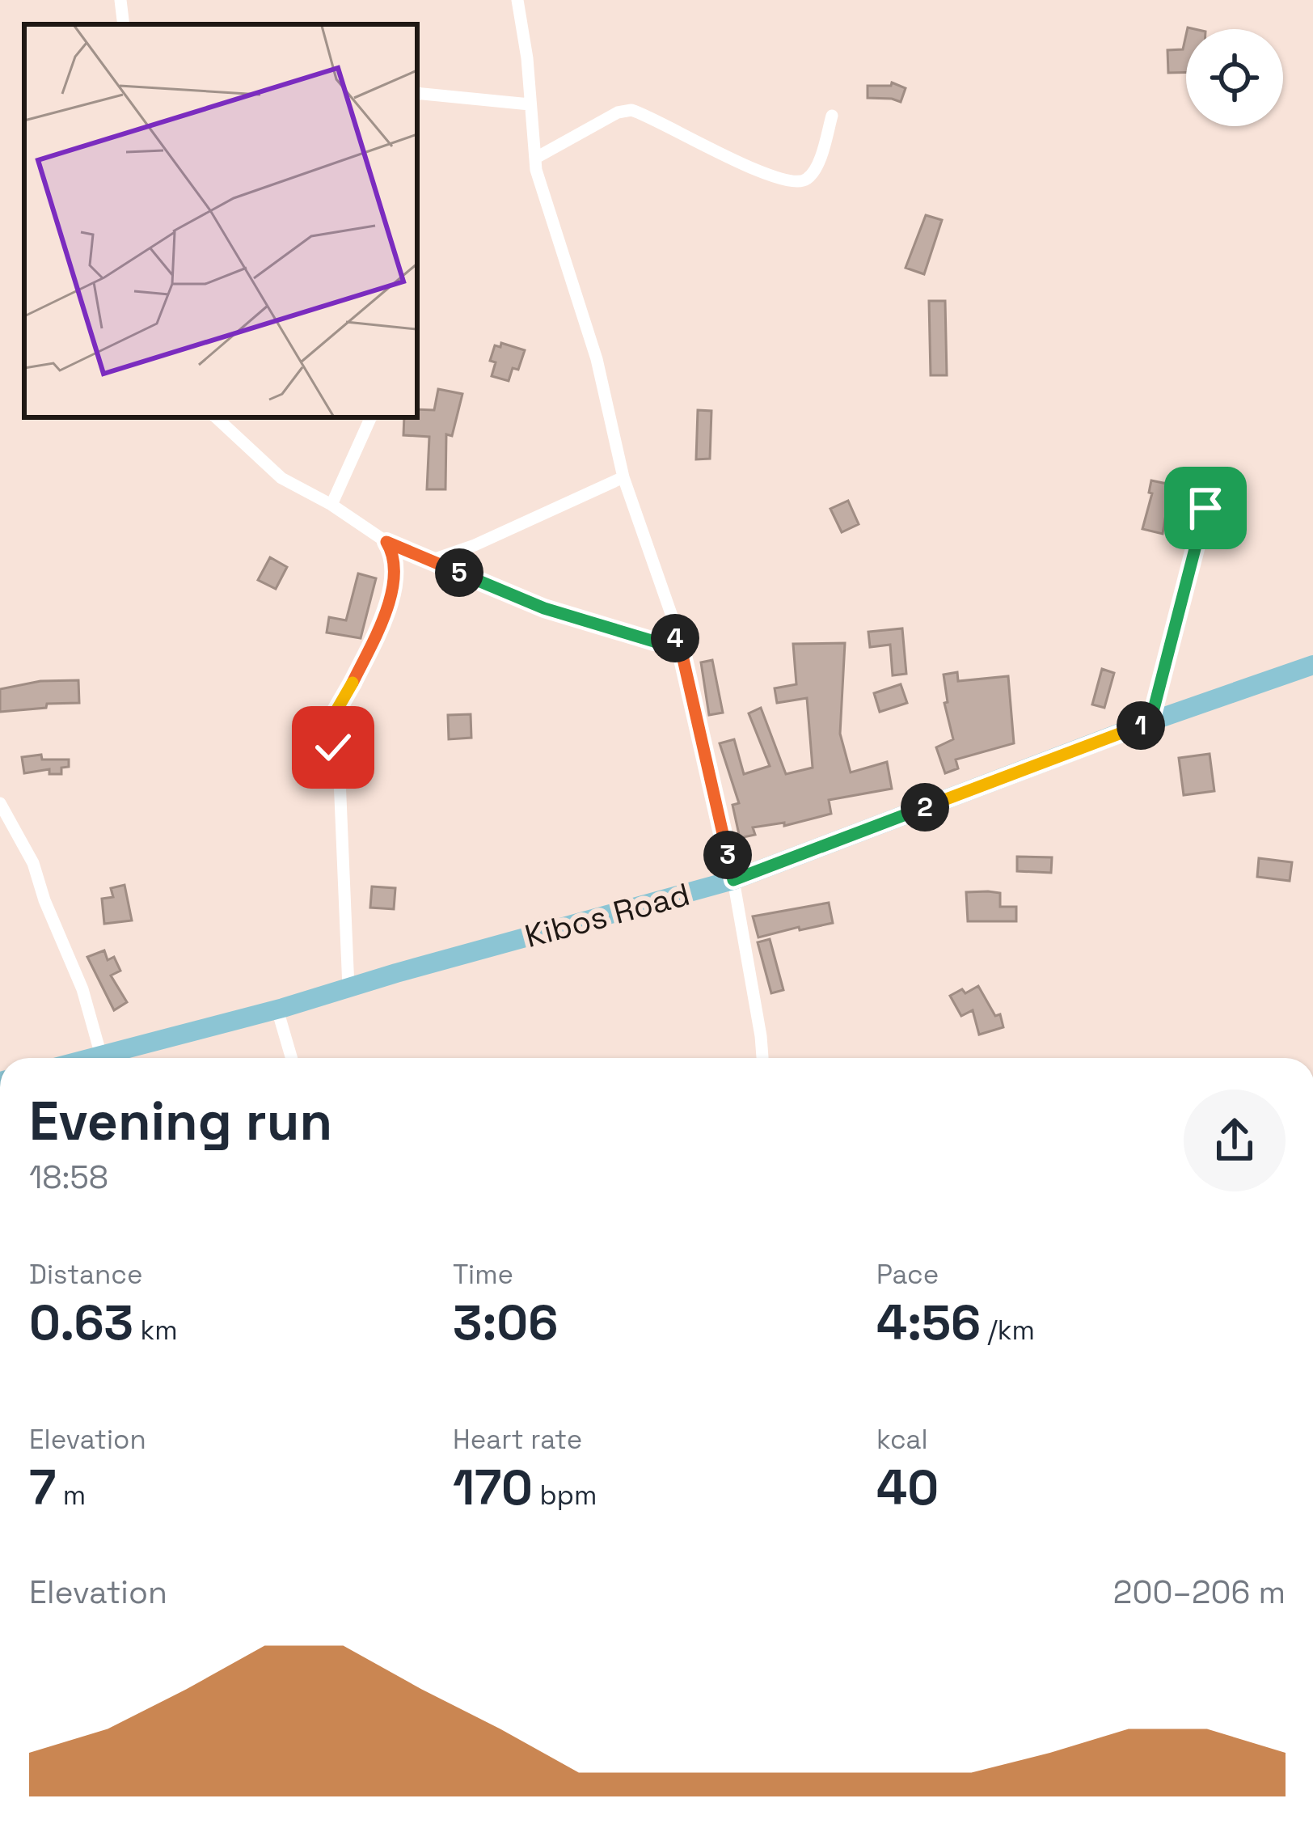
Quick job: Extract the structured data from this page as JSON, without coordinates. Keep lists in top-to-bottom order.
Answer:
{
  "streets": {
    "main road": ["Kibos Road"]
  },
  "page": {
    "pins": [
      "5",
      "4",
      "1",
      "2",
      "3"
    ],
    "heading": ["Evening run", "18:58"],
    "stats": [
      ["Distance", "0.63 km"],
      ["Time", "3:06"],
      ["Pace", "4:56 /km"],
      ["Elevation", "7 m"],
      ["Heart rate", "170 bpm"],
      ["kcal", "40"]
    ],
    "chart": ["Elevation", "200–206 m"]
  }
}
